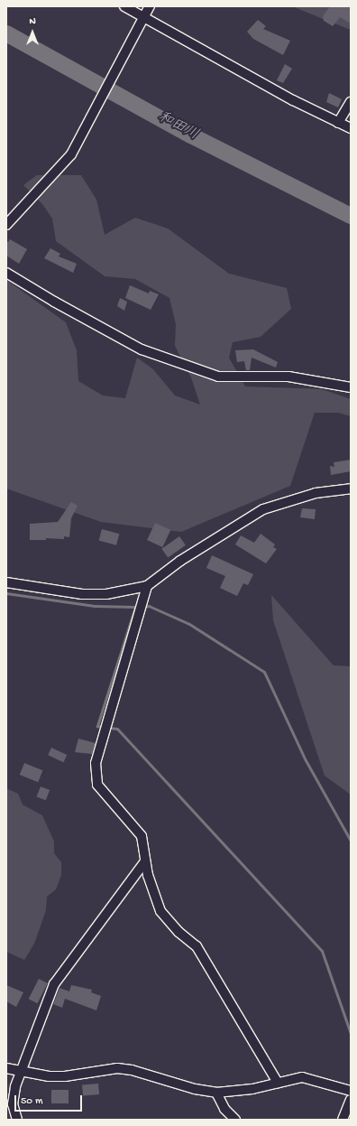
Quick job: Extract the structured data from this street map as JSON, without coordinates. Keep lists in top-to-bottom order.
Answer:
{
  "water": ["和田川"],
  "scale_bar": "50 m",
  "north": "top"
}
